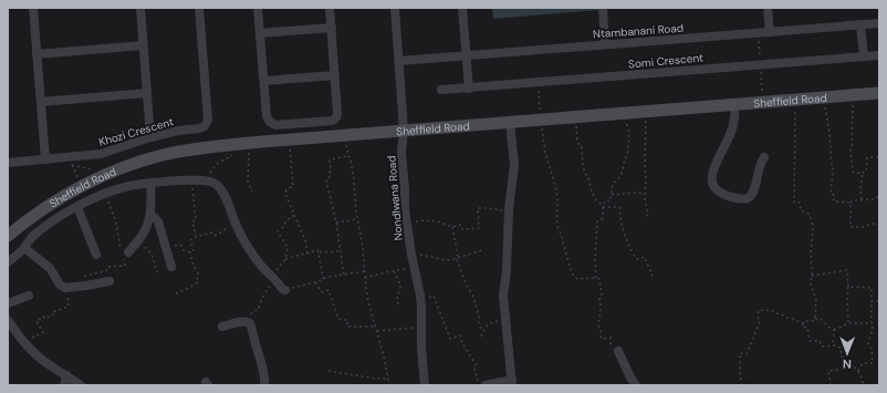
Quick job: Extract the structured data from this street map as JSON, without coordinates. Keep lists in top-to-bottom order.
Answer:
{
  "streets": {
    "street": [
      "Ntambanani Road",
      "Somi Crescent",
      "Sheffield Road",
      "Khozi Crescent",
      "Nondlwana Road"
    ]
  },
  "crossings": [
    ["Ntambanani Road", "Nondlwana Road"],
    ["Sheffield Road", "Nondlwana Road"]
  ],
  "north": "bottom"
}
